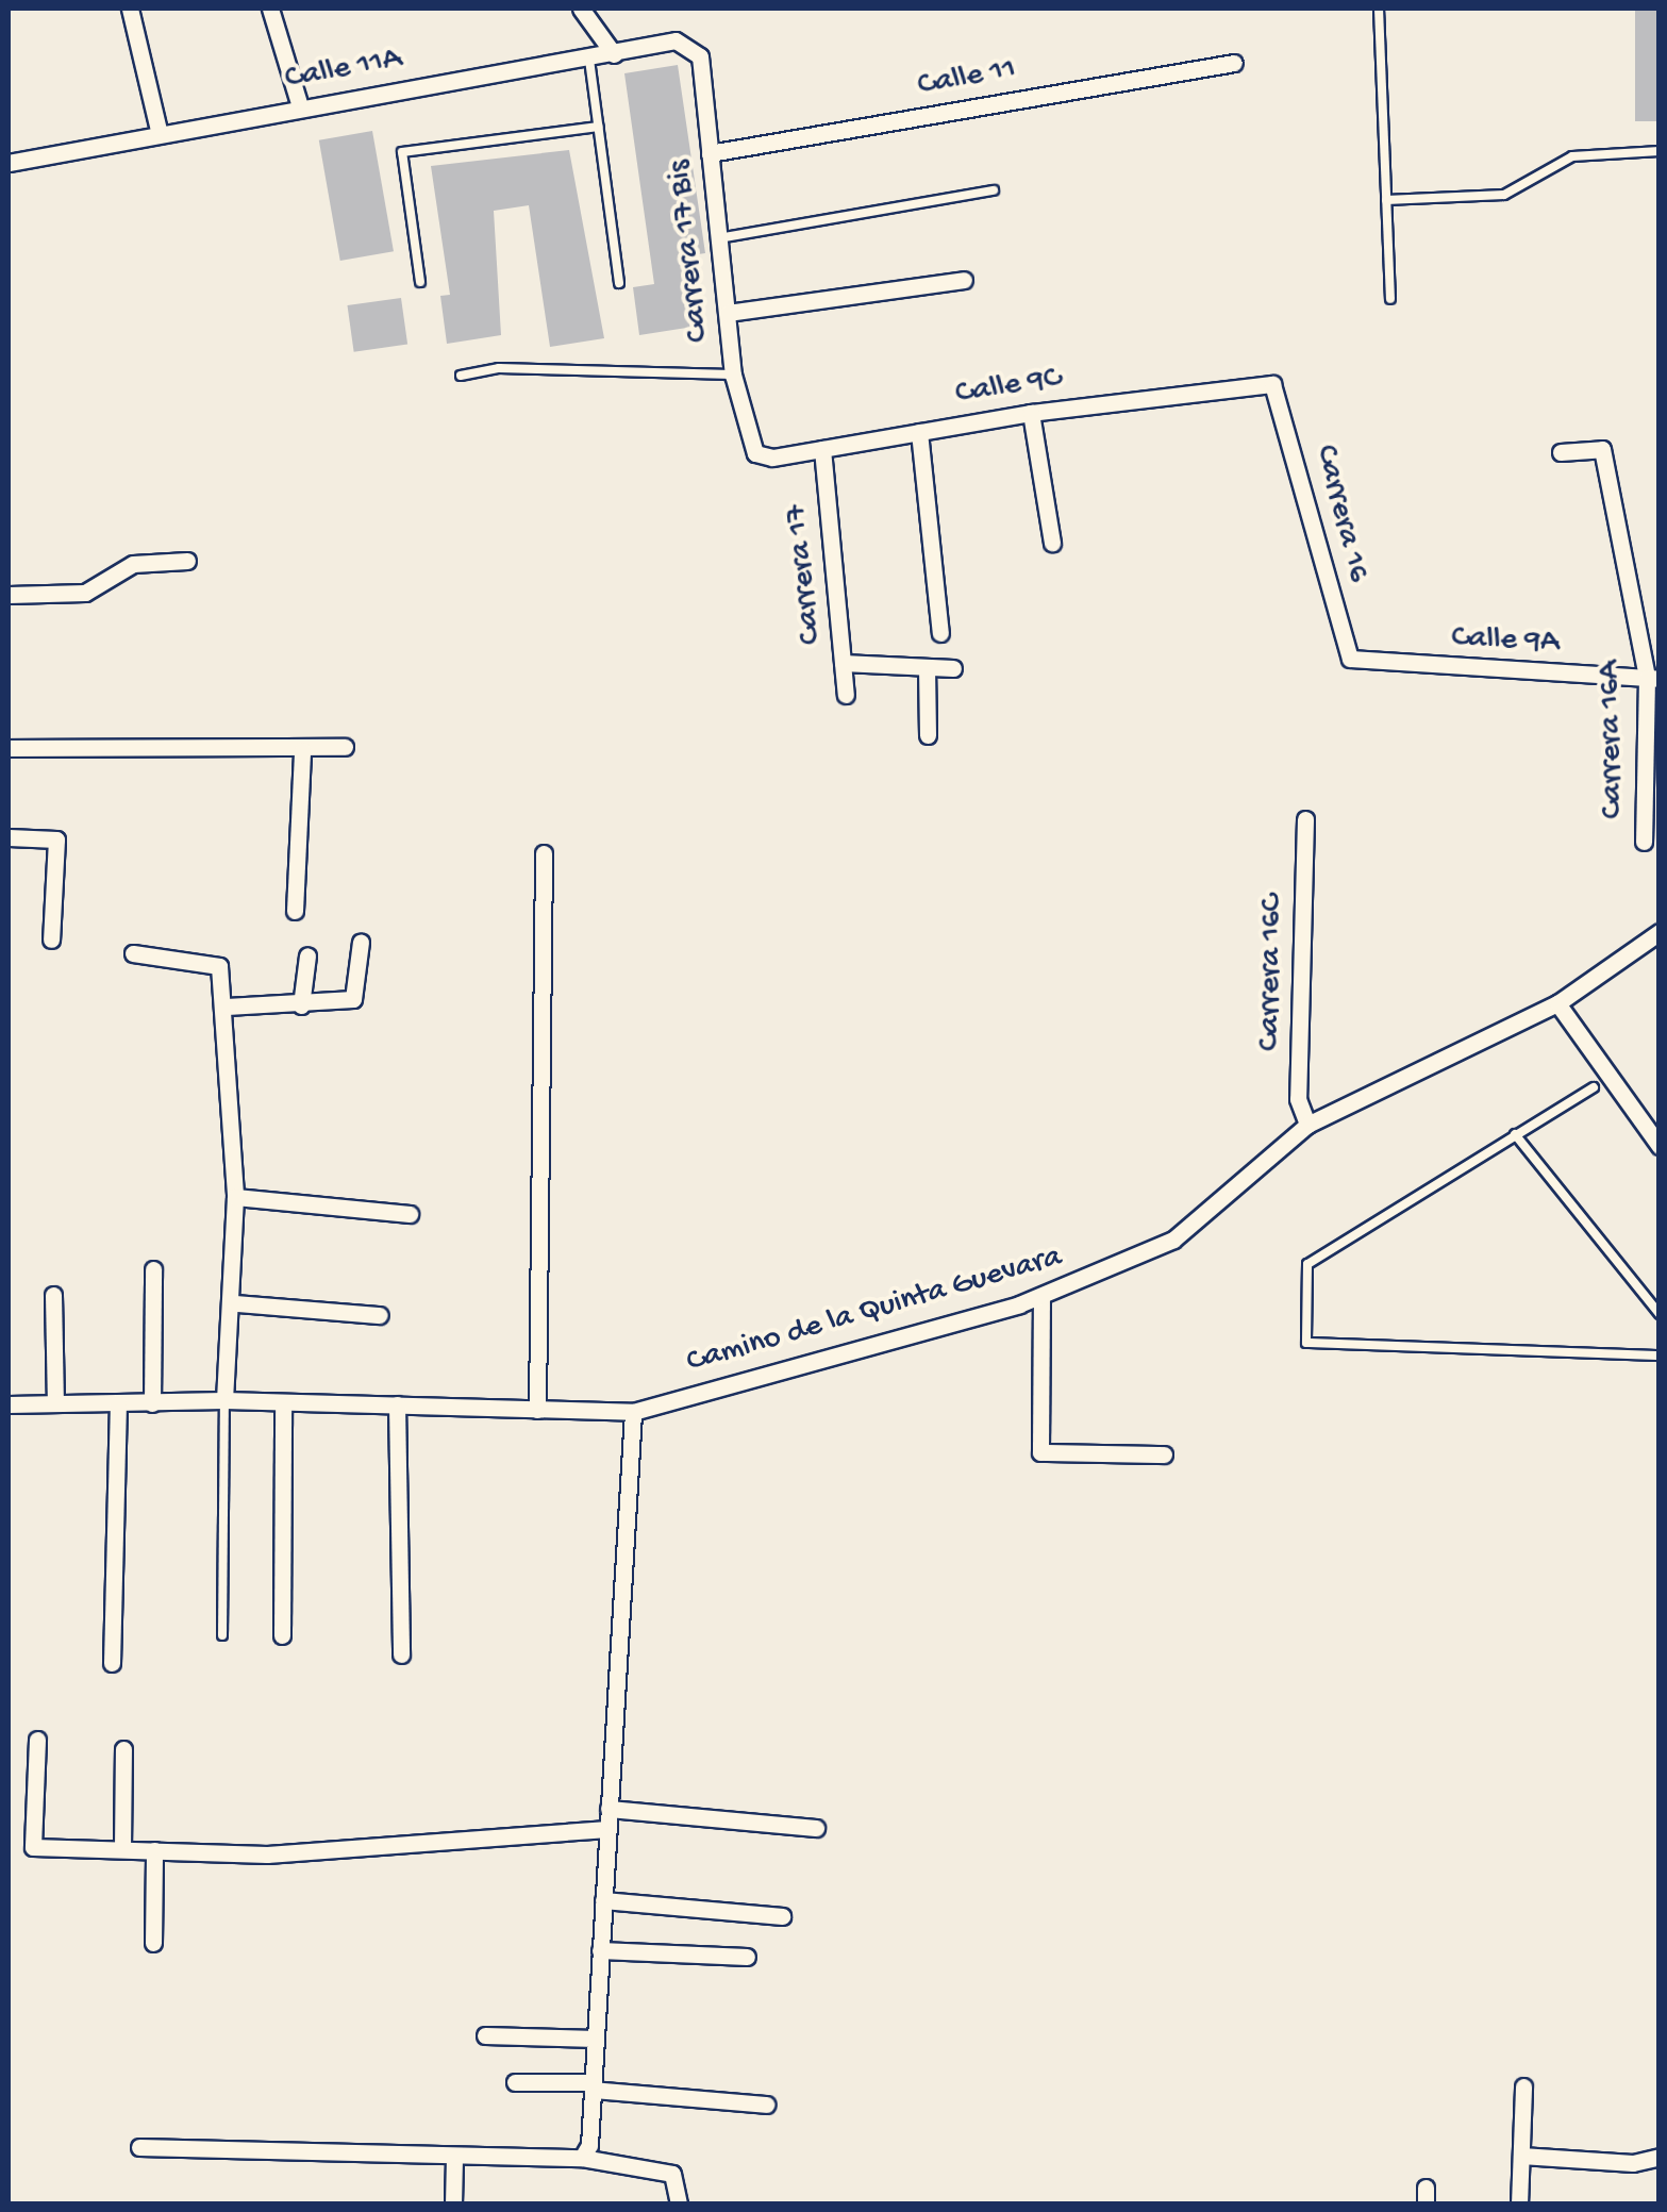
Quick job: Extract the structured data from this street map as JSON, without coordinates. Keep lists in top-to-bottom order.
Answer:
{
  "streets": {
    "street": [
      "Calle 11A",
      "Calle 11",
      "Carrera 17 Bis",
      "Calle 9C",
      "Carrera 16",
      "Carrera 17",
      "Calle 9A",
      "Carrera 16A",
      "Carrera 16C",
      "Camino de la Quinta Guevara"
    ]
  },
  "crossings": [
    ["Calle 11A", "Carrera 17 Bis"],
    ["Calle 11", "Carrera 17 Bis"],
    ["Carrera 17 Bis", "Calle 9C"],
    ["Calle 9C", "Carrera 16"],
    ["Calle 9C", "Carrera 17"],
    ["Carrera 16", "Calle 9A"],
    ["Calle 9A", "Carrera 16A"],
    ["Carrera 16C", "Camino de la Quinta Guevara"]
  ]
}
